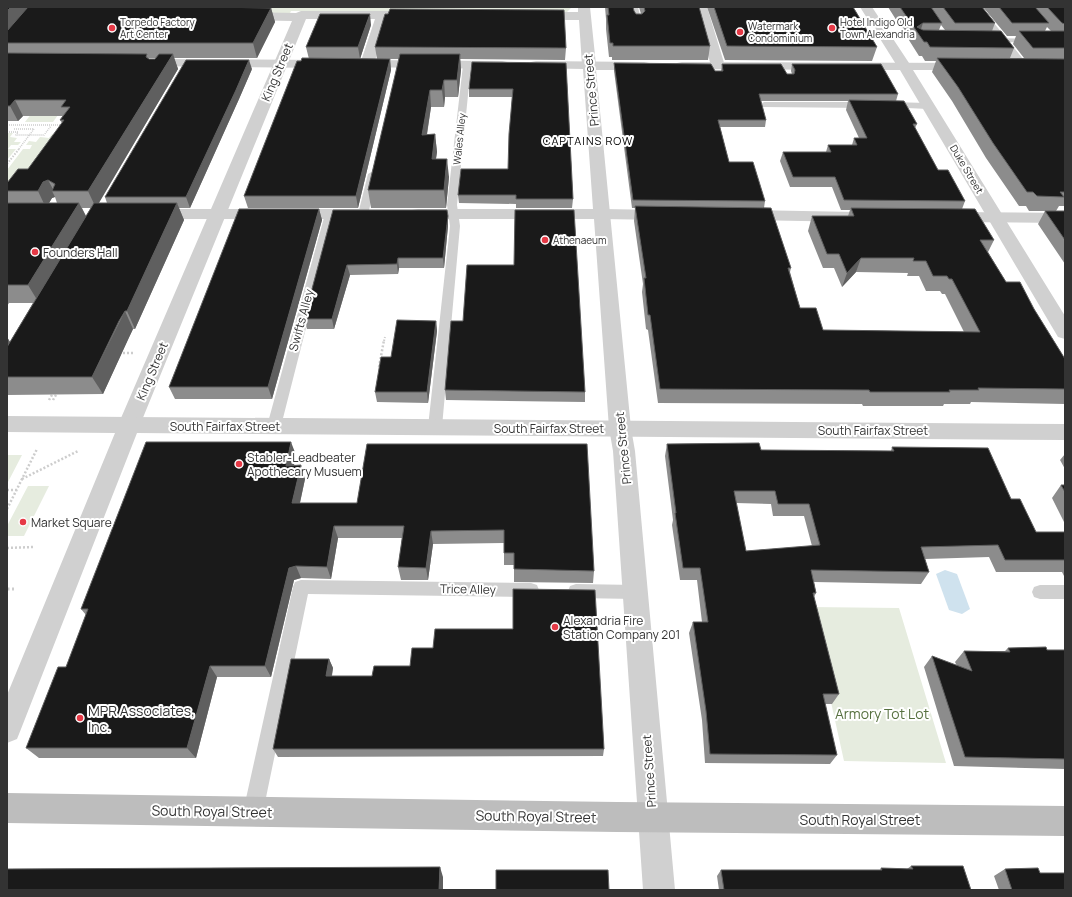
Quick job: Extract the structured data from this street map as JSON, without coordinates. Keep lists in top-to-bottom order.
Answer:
{
  "streets": {
    "main road": ["South Royal Street"],
    "street": [
      "King Street",
      "Prince Street",
      "Duke Street",
      "South Fairfax Street"
    ],
    "lane": ["Wales Alley", "Swifts Alley", "Trice Alley"]
  },
  "crossings": [
    ["King Street", "South Fairfax Street"],
    ["Prince Street", "South Fairfax Street"],
    ["Prince Street", "South Royal Street"],
    ["Wales Alley", "South Fairfax Street"],
    ["Swifts Alley", "South Fairfax Street"],
    ["Trice Alley", "South Royal Street"]
  ],
  "districts": ["CAPTAINS ROW"],
  "parks": ["Armory Tot Lot"],
  "places": [
    "Torpedo Factory Art Center",
    "Hotel Indigo Old Town Alexandria",
    "Watermark Condominium",
    "Athenaeum",
    "Founders Hall",
    "Stabler-Leadbeater Apothecary Musuem",
    "Market Square",
    "Alexandria Fire Station Company 201",
    "MPR Associates, Inc."
  ]
}
